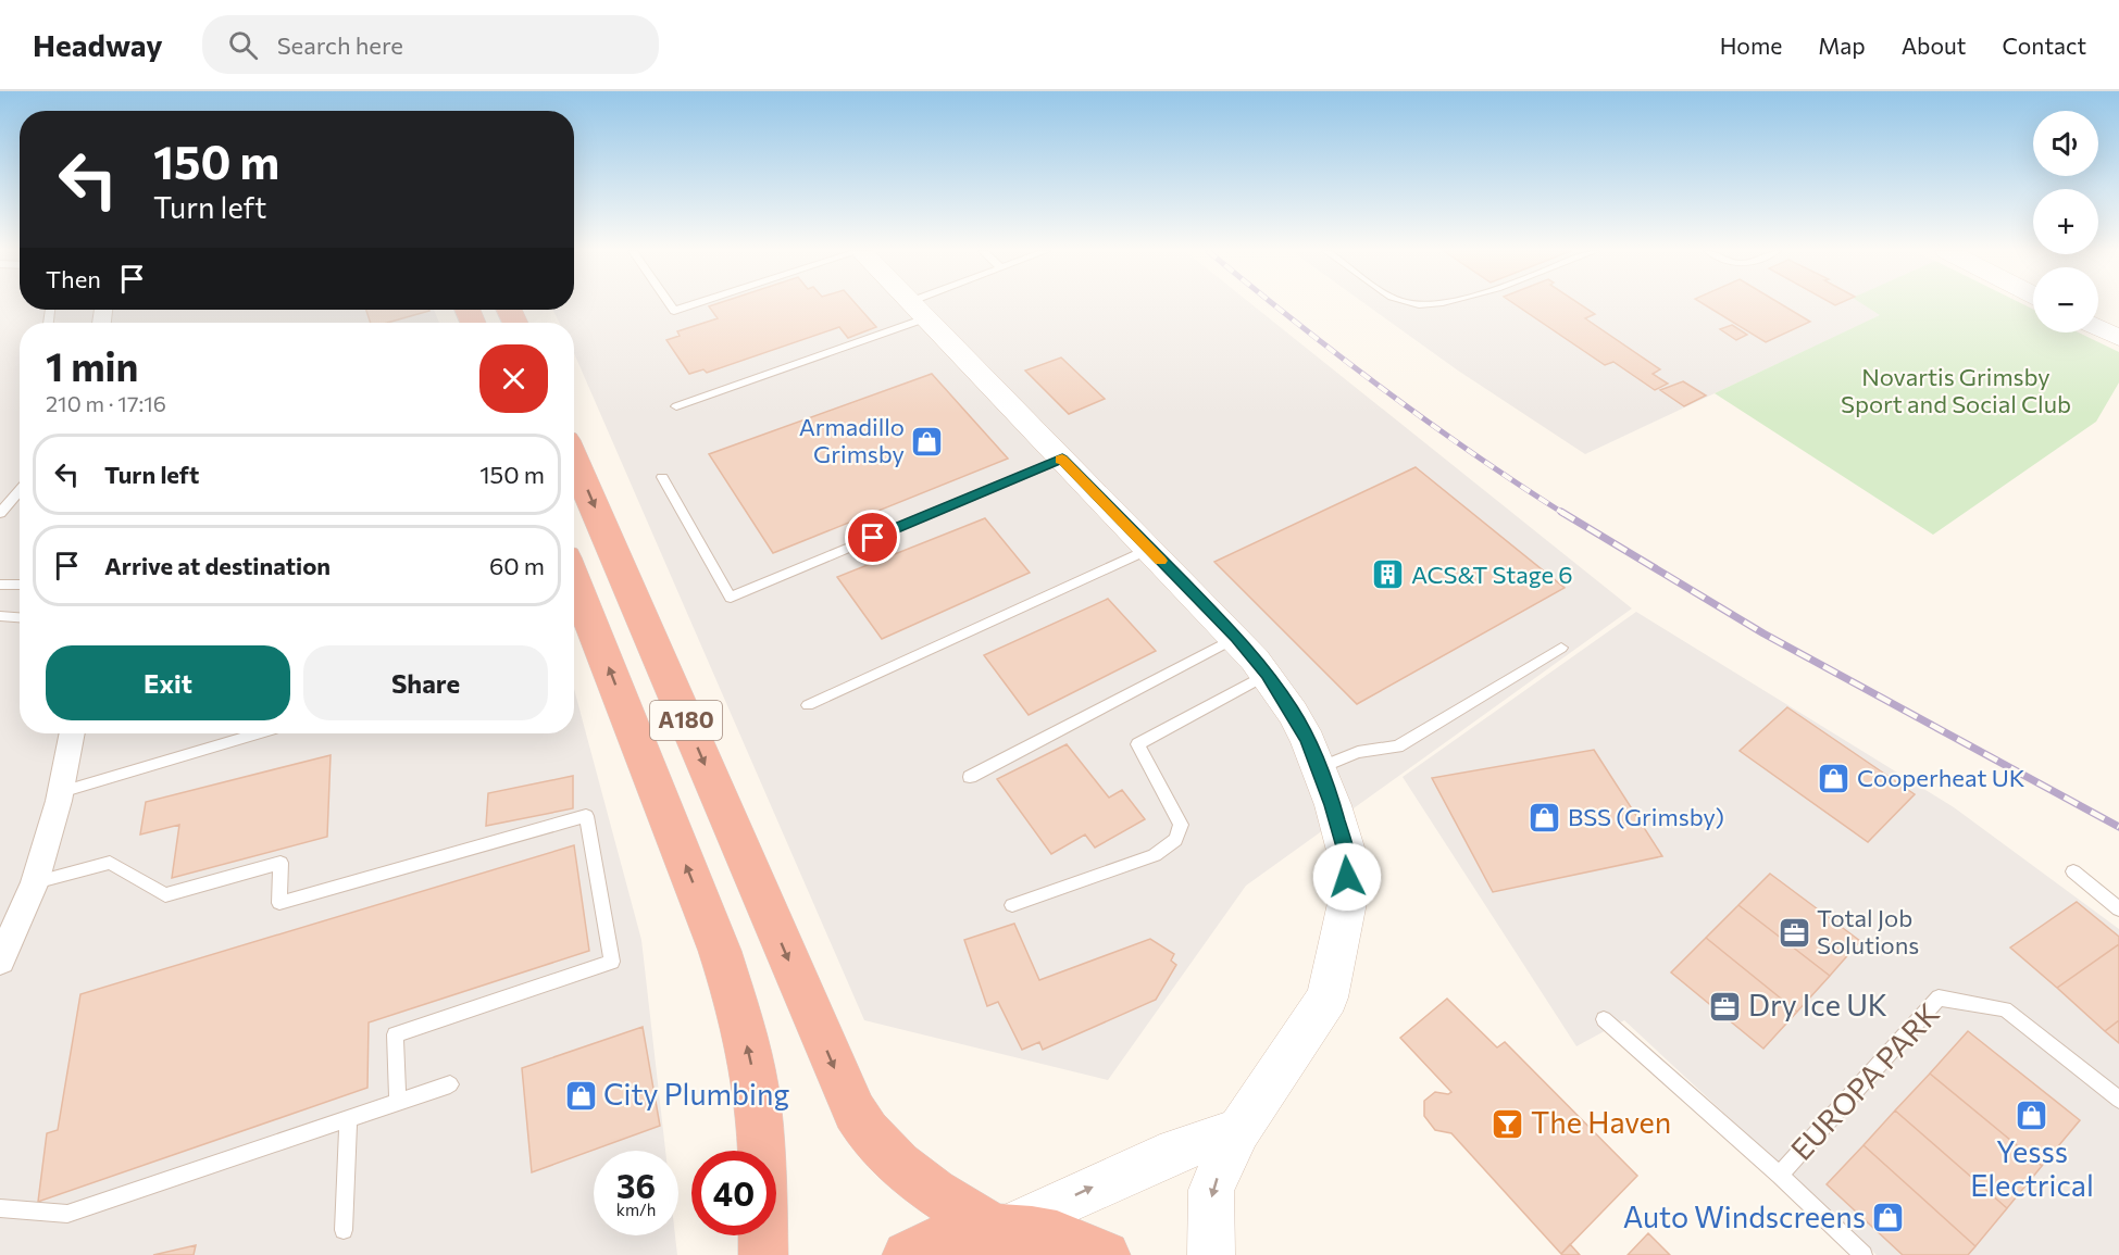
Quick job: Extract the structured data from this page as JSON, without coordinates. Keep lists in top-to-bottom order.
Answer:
{
  "streets": {
    "highway": ["A180"],
    "lane": ["EUROPA PARK"]
  },
  "parks": ["Novartis Grimsby Sport and Social Club"],
  "places": {
    "shop": [
      "Armadillo Grimsby",
      "Cooperheat UK",
      "BSS (Grimsby)",
      "City Plumbing",
      "Yesss Electrical",
      "Auto Windscreens"
    ],
    "building": ["ACS&T Stage 6"],
    "office": ["Total Job Solutions", "Dry Ice UK"],
    "bar": ["The Haven"]
  },
  "page": {
    "header": "Headway",
    "search": "Search here",
    "nav": [
      "Home",
      "Map",
      "About",
      "Contact"
    ],
    "map_buttons": ["+", "−"],
    "turn": ["150 m", "Turn left"],
    "then": "Then",
    "heading": ["1 min", "210 m · 17:16"],
    "list": [
      {
        "name": "Turn left",
        "value": "150 m"
      },
      {
        "name": "Arrive at destination",
        "value": "60 m"
      }
    ],
    "buttons": ["Exit", "Share"],
    "speed": "36 km/h",
    "limit": "40"
  }
}
